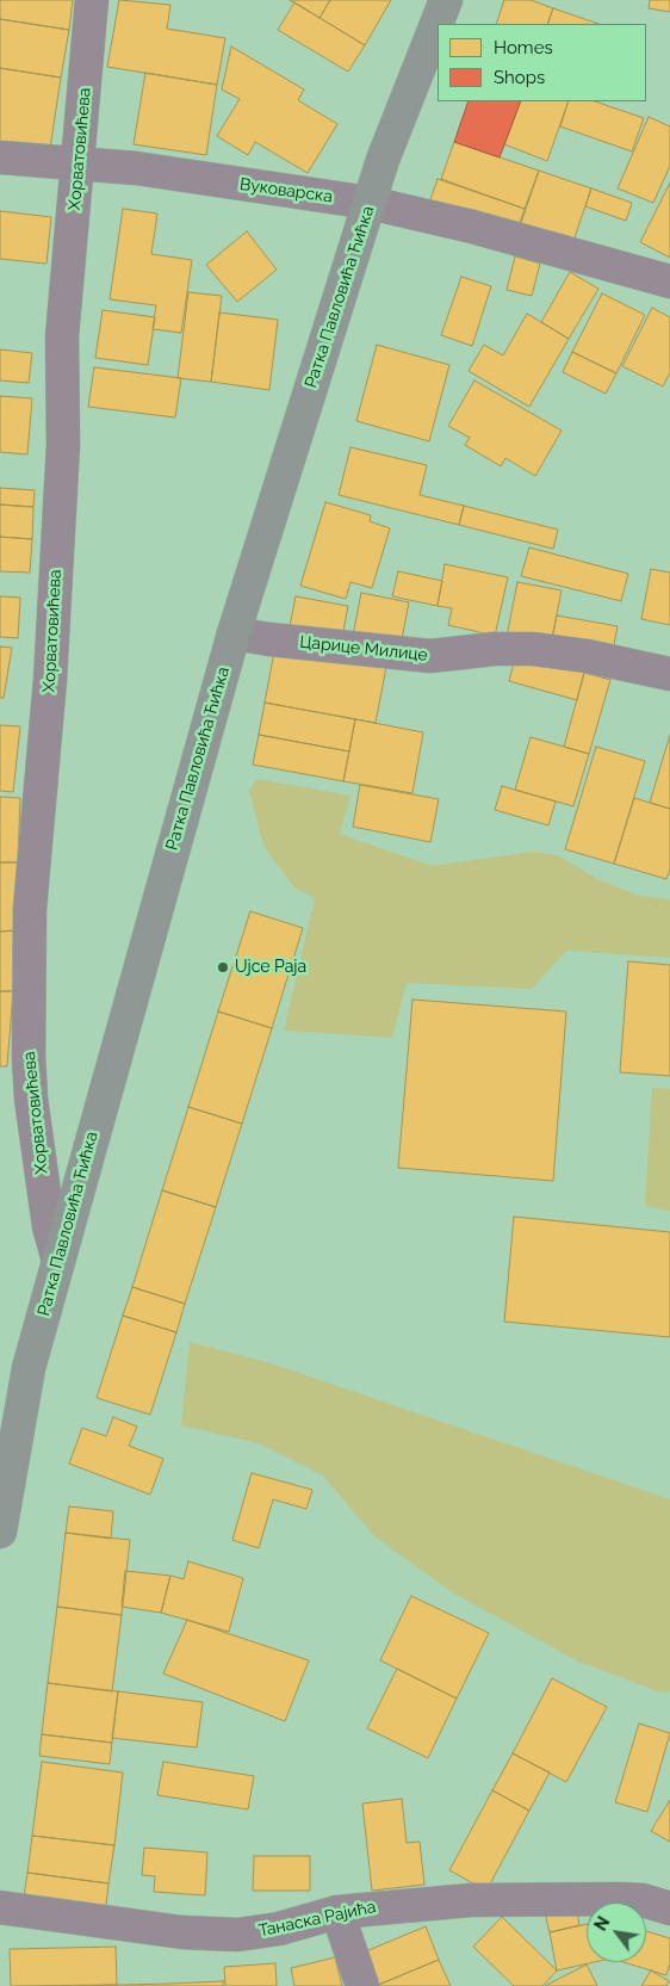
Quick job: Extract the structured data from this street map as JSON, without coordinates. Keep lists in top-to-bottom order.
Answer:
{
  "streets": {
    "main road": ["Ратка Павловића Ћићка"],
    "street": [
      "Хорватовићева",
      "Вуковарска",
      "Царице Милице",
      "Танаска Рајића"
    ]
  },
  "crossings": [
    ["Хорватовићева", "Вуковарска"],
    ["Хорватовићева", "Ратка Павловића Ћићка"],
    ["Вуковарска", "Ратка Павловића Ћићка"],
    ["Ратка Павловића Ћићка", "Царице Милице"]
  ],
  "places": ["Ujce Paja"],
  "legend": ["Homes", "Shops"],
  "north": "top left"
}
